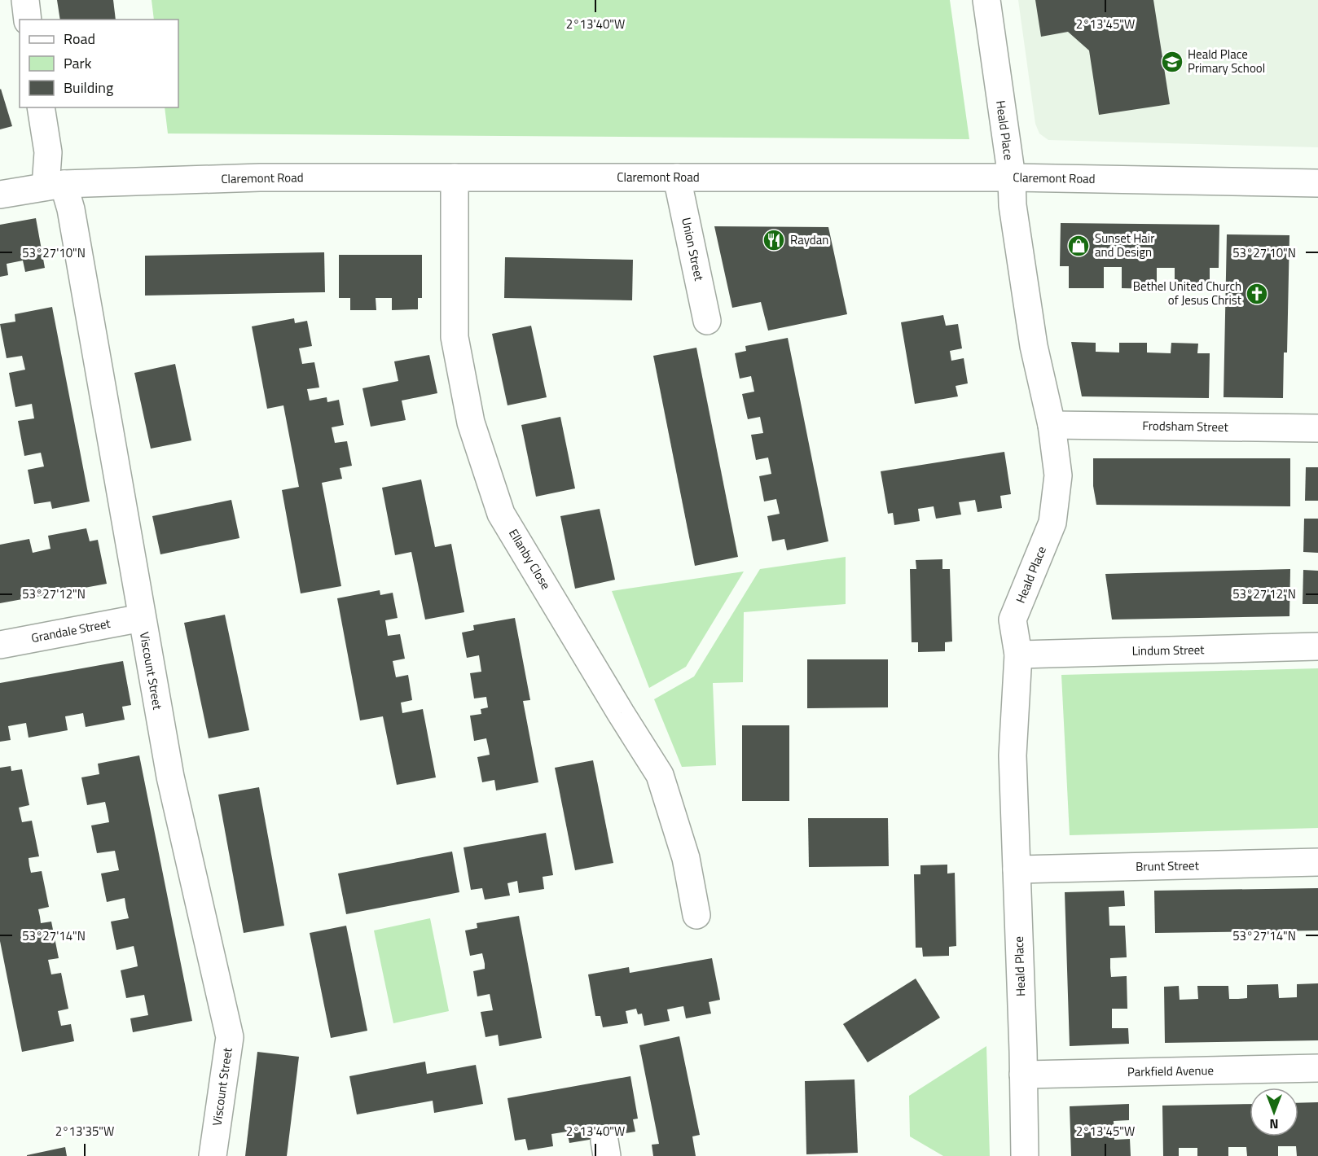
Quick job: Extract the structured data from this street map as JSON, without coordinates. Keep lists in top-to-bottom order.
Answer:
{
  "streets": {
    "street": [
      "Heald Place",
      "Claremont Road",
      "Union Street",
      "Frodsham Street",
      "Ellanby Close",
      "Grandale Street",
      "Lindum Street",
      "Viscount Street",
      "Brunt Street",
      "Parkfield Avenue"
    ]
  },
  "crossings": [
    ["Heald Place", "Claremont Road"],
    ["Heald Place", "Frodsham Street"],
    ["Heald Place", "Lindum Street"],
    ["Heald Place", "Brunt Street"],
    ["Heald Place", "Parkfield Avenue"],
    ["Claremont Road", "Union Street"],
    ["Claremont Road", "Ellanby Close"],
    ["Claremont Road", "Viscount Street"],
    ["Grandale Street", "Viscount Street"]
  ],
  "places": {
    "school or university": ["Heald Place Primary School"],
    "restaurant": ["Raydan"],
    "shop": ["Sunset Hair and Design"],
    "church": ["Bethel United Church of Jesus Christ"]
  },
  "legend": ["Road", "Park", "Building"],
  "north": "bottom",
  "coordinates": [
    "2°13'40\"W",
    "2°13'45\"W",
    "53°27'10\"N",
    "53°27'12\"N",
    "53°27'14\"N",
    "2°13'35\"W"
  ]
}
